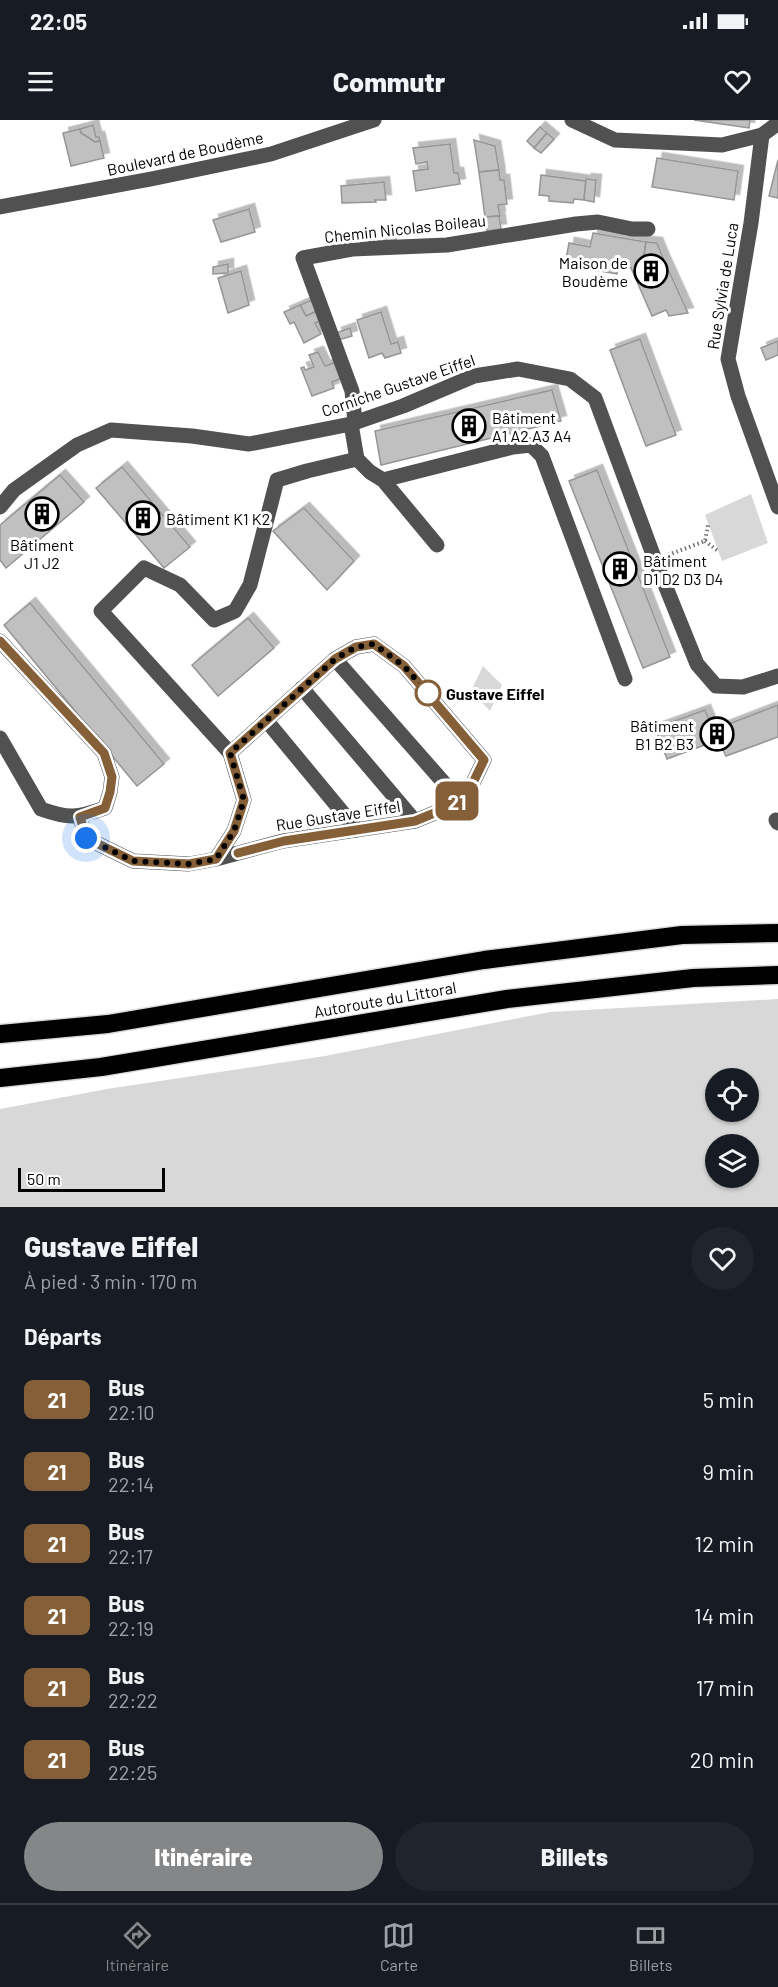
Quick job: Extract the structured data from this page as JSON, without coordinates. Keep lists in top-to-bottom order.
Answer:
{
  "streets": {
    "highway": ["Autoroute du Littoral"],
    "street": [
      "Boulevard de Boudème",
      "Chemin Nicolas Boileau",
      "Rue Sylvia de Luca",
      "Corniche Gustave Eiffel",
      "Rue Gustave Eiffel"
    ]
  },
  "crossings": [
    ["Chemin Nicolas Boileau", "Corniche Gustave Eiffel"]
  ],
  "places": {
    "building": [
      "Maison de Boudème",
      "Bâtiment A1 A2 A3 A4",
      "Bâtiment J1 J2",
      "Bâtiment K1 K2",
      "Bâtiment D1 D2 D3 D4",
      "Bâtiment B1 B2 B3"
    ],
    "other": ["Gustave Eiffel"]
  },
  "lines": ["bus line 21"],
  "scale_bar": "50 m",
  "page": {
    "status": "22:05",
    "header": "Commutr",
    "on_map": "21",
    "scale": "50 m",
    "heading": [
      ["Gustave Eiffel", "À pied · 3 min · 170 m"],
      "Départs"
    ],
    "list": [
      {
        "mark": "21",
        "name": "Bus",
        "note": "22:10",
        "value": "5 min"
      },
      {
        "mark": "21",
        "name": "Bus",
        "note": "22:14",
        "value": "9 min"
      },
      {
        "mark": "21",
        "name": "Bus",
        "note": "22:17",
        "value": "12 min"
      },
      {
        "mark": "21",
        "name": "Bus",
        "note": "22:19",
        "value": "14 min"
      },
      {
        "mark": "21",
        "name": "Bus",
        "note": "22:22",
        "value": "17 min"
      },
      {
        "mark": "21",
        "name": "Bus",
        "note": "22:25",
        "value": "20 min"
      }
    ],
    "buttons": ["Itinéraire", "Billets"],
    "tabs": ["Itinéraire", "Carte", "Billets"]
  }
}
